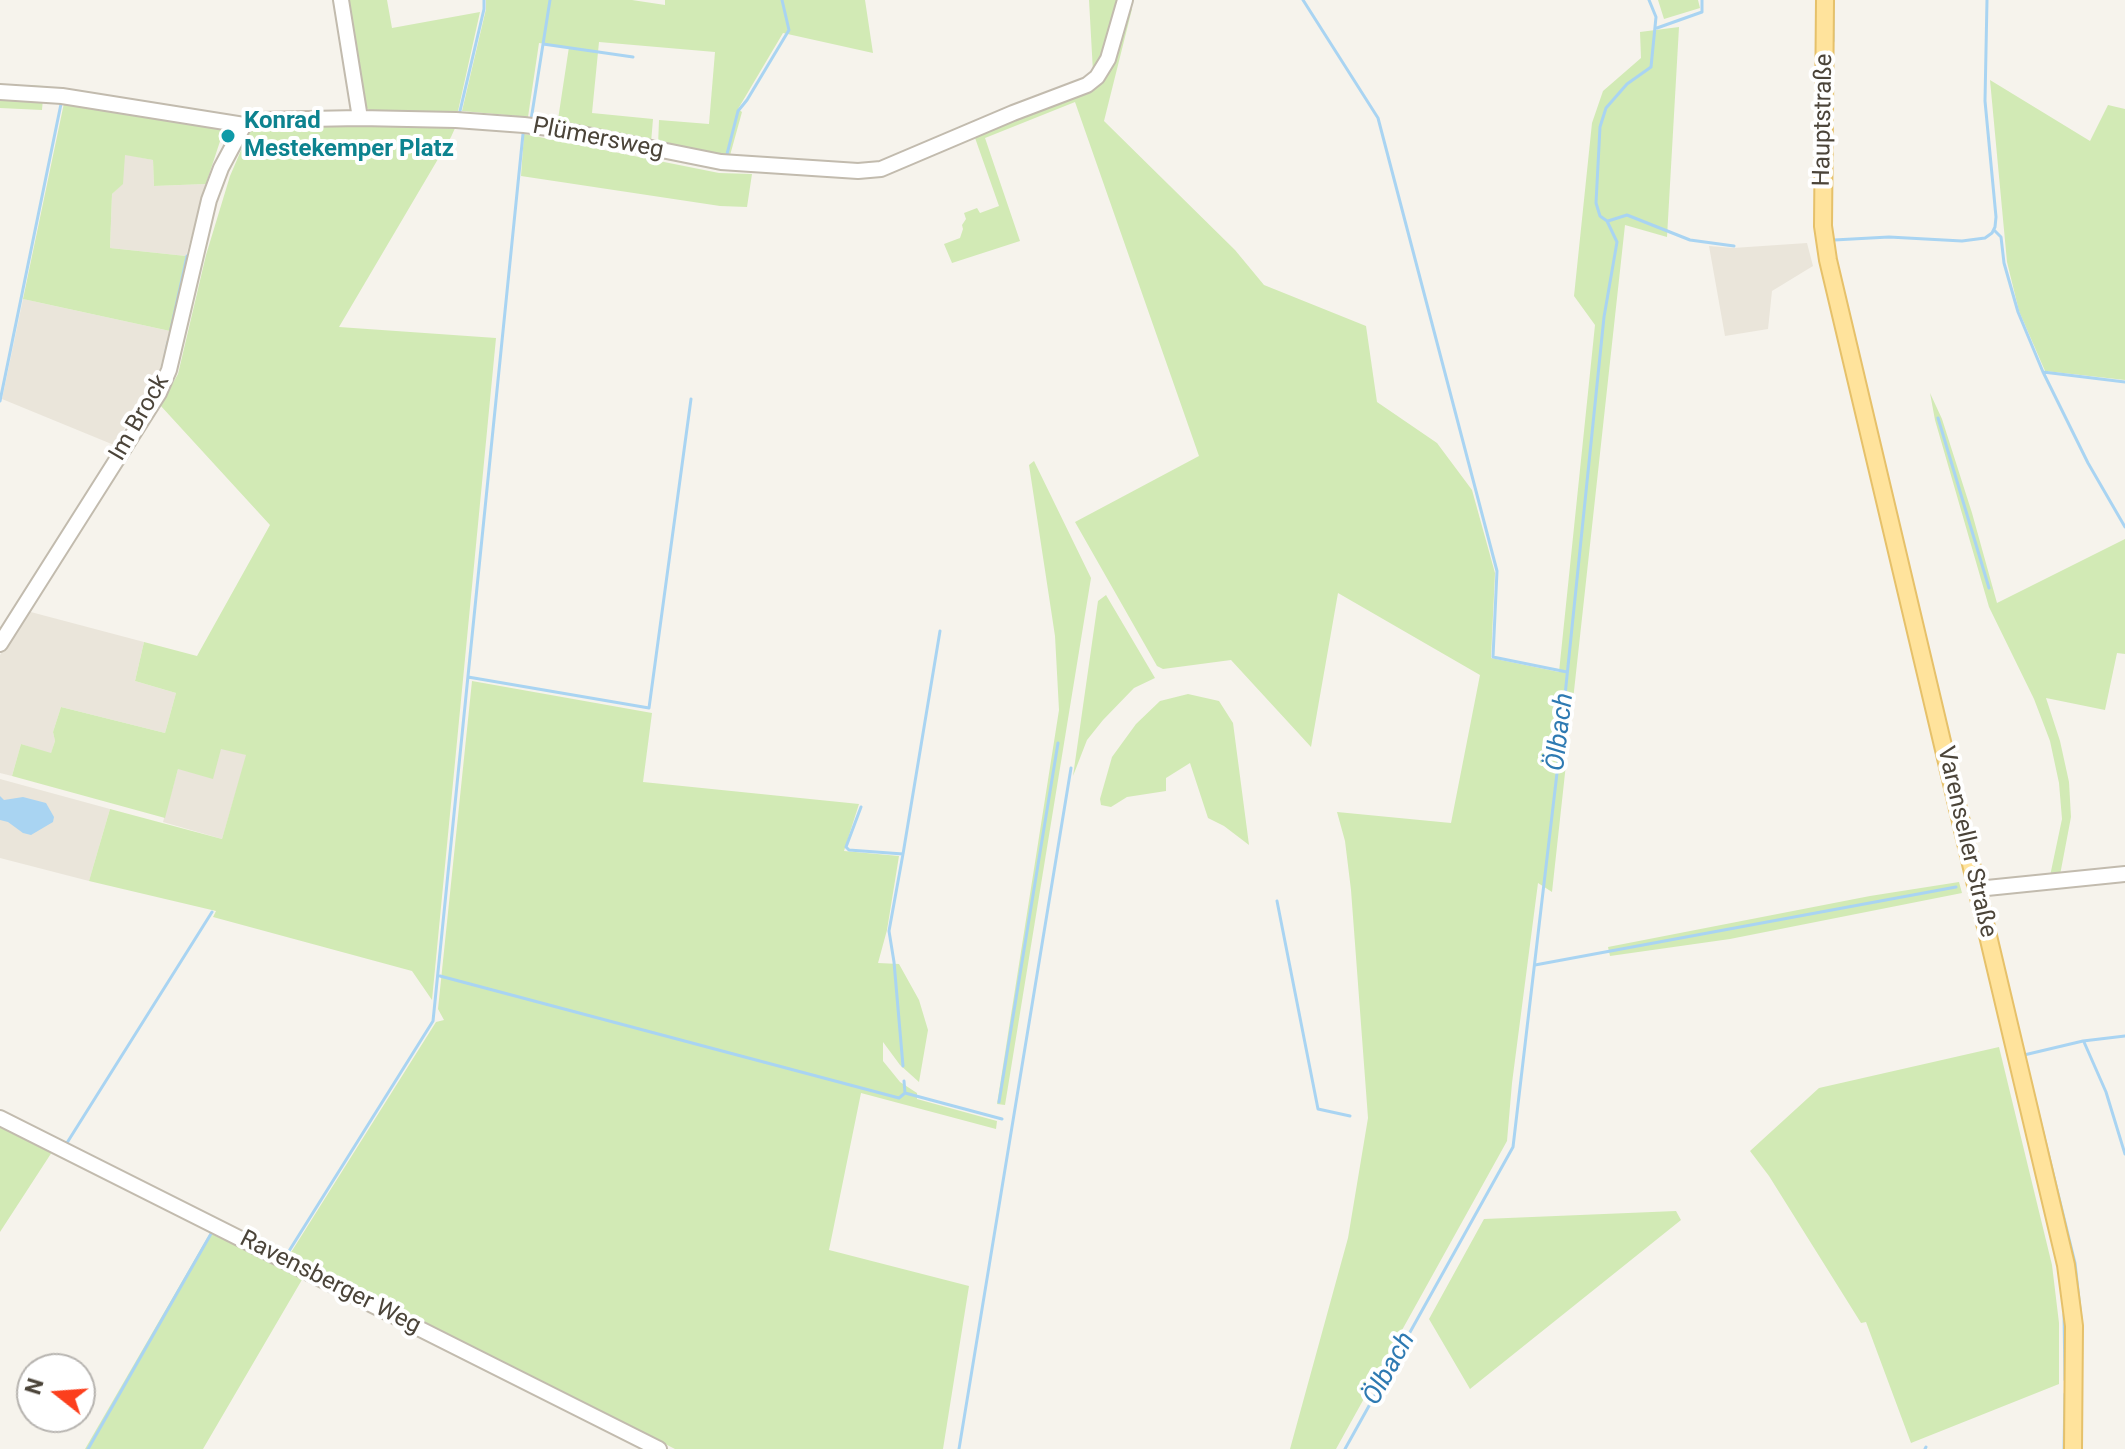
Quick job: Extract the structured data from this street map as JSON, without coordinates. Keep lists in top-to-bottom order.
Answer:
{
  "streets": {
    "main road": ["Hauptstraße", "Varenseller Straße"],
    "street": ["Plümersweg", "Im Brock", "Ravensberger Weg"]
  },
  "crossings": [
    ["Hauptstraße", "Varenseller Straße"],
    ["Plümersweg", "Im Brock"]
  ],
  "water": ["Ölbach"],
  "places": ["Konrad Mestekemper Platz"],
  "north": "left"
}
